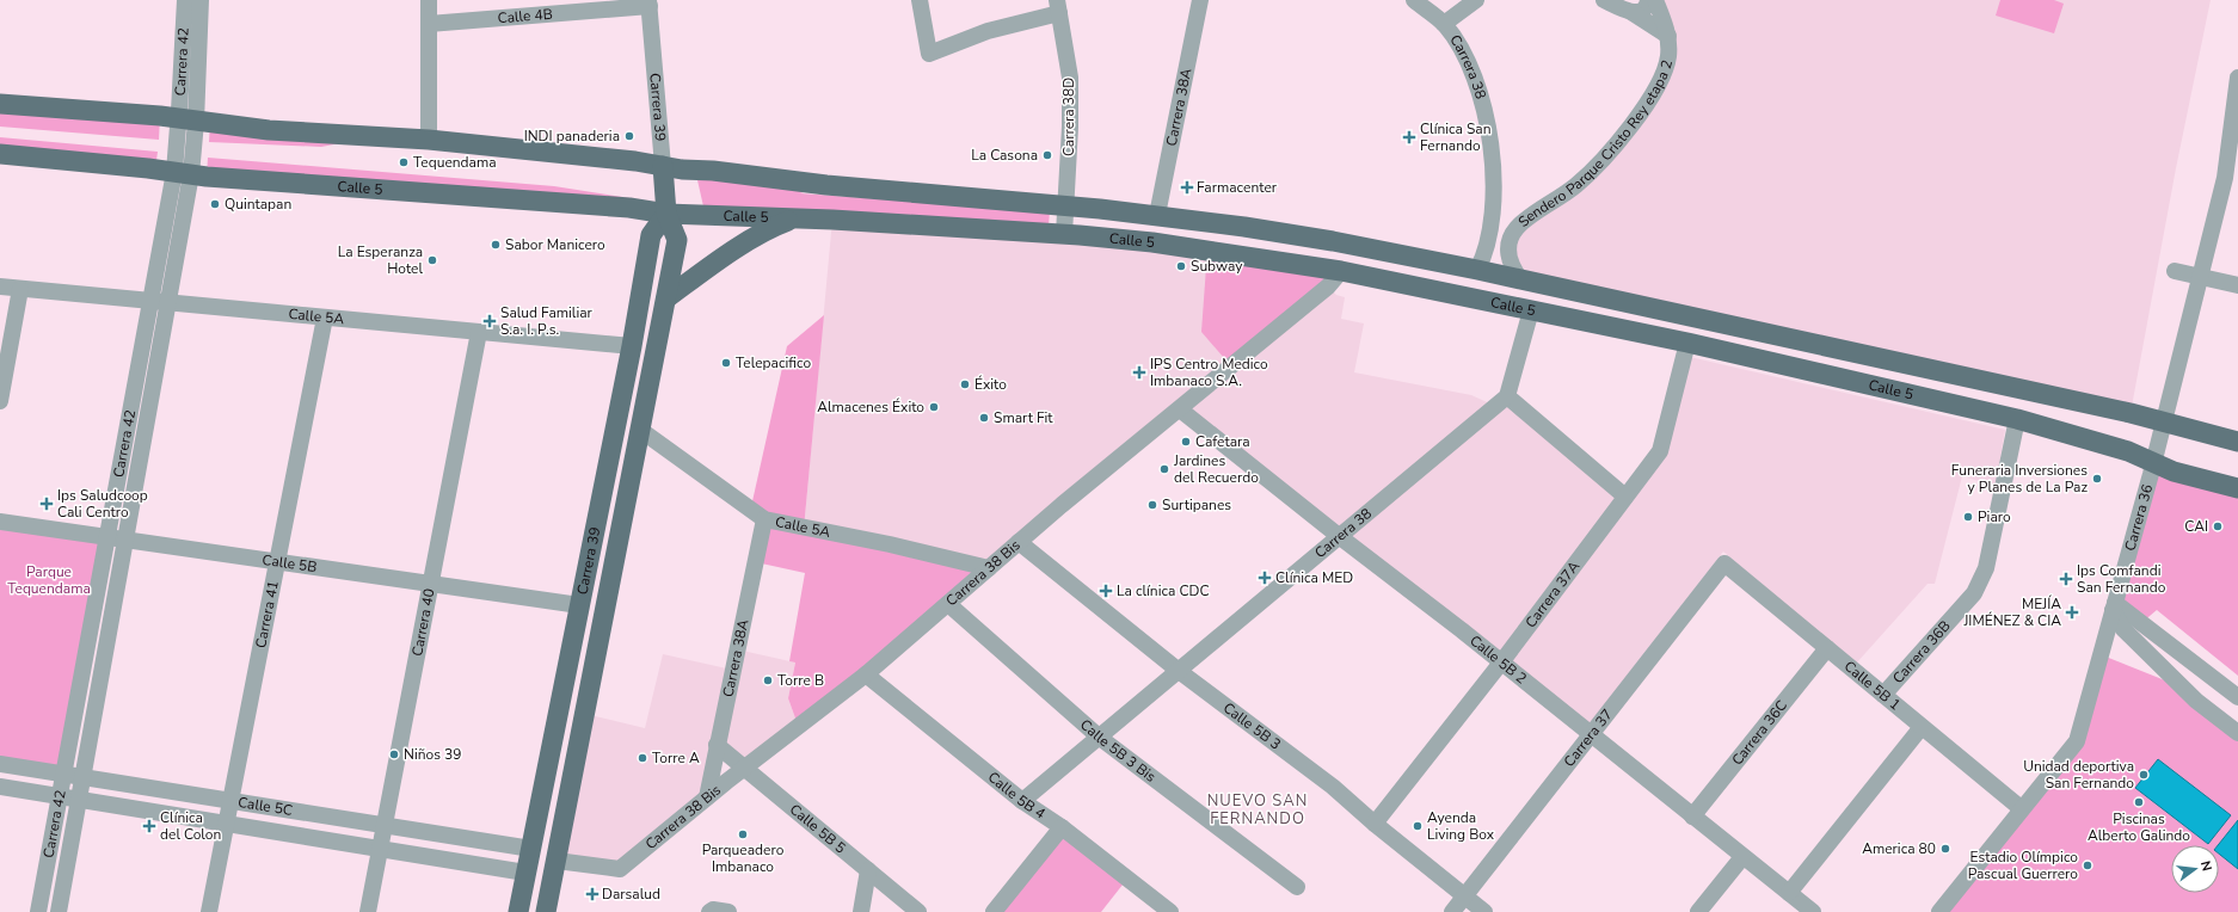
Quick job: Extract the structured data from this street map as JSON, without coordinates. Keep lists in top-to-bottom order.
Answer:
{
  "streets": {
    "main road": ["Carrera 39", "Calle 5"],
    "street": [
      "Calle 4B",
      "Carrera 42",
      "Carrera 38",
      "Carrera 38A",
      "Carrera 38D",
      "Sendero Parque Cristo Rey etapa 2",
      "Calle 5A",
      "Carrera 36",
      "Calle 5B",
      "Carrera 38 Bis",
      "Carrera 37A",
      "Carrera 41",
      "Carrera 40",
      "Carrera 36B",
      "Calle 5B 2",
      "Calle 5B 1",
      "Calle 5B 3",
      "Carrera 36C",
      "Carrera 37",
      "Calle 5B 3 Bis",
      "Calle 5B 4",
      "Calle 5C",
      "Calle 5B 5"
    ]
  },
  "crossings": [
    ["Calle 4B", "Carrera 39"],
    ["Carrera 42", "Calle 5"],
    ["Carrera 42", "Calle 5A"],
    ["Carrera 42", "Calle 5B"],
    ["Carrera 42", "Calle 5C"],
    ["Carrera 38", "Calle 5"],
    ["Carrera 38", "Calle 5B 2"],
    ["Carrera 38", "Calle 5B 3"],
    ["Carrera 38", "Calle 5B 3 Bis"],
    ["Carrera 38", "Calle 5B 4"],
    ["Carrera 39", "Calle 5"],
    ["Carrera 39", "Calle 5A"],
    ["Carrera 39", "Calle 5B"],
    ["Carrera 39", "Carrera 38 Bis"],
    ["Carrera 39", "Calle 5C"],
    ["Carrera 38A", "Calle 5"],
    ["Carrera 38A", "Calle 5A"],
    ["Carrera 38A", "Carrera 38 Bis"],
    ["Carrera 38A", "Calle 5B 5"],
    ["Carrera 38D", "Calle 5"],
    ["Sendero Parque Cristo Rey etapa 2", "Calle 5"],
    ["Calle 5", "Carrera 36"],
    ["Calle 5", "Carrera 38 Bis"],
    ["Calle 5", "Carrera 37A"],
    ["Calle 5", "Carrera 36B"],
    ["Calle 5A", "Carrera 38 Bis"],
    ["Calle 5A", "Carrera 41"],
    ["Calle 5A", "Carrera 40"],
    ["Carrera 36", "Calle 5B 1"],
    ["Calle 5B", "Carrera 41"],
    ["Calle 5B", "Carrera 40"],
    ["Carrera 38 Bis", "Calle 5B 2"],
    ["Carrera 38 Bis", "Calle 5B 3"],
    ["Carrera 38 Bis", "Calle 5B 3 Bis"],
    ["Carrera 38 Bis", "Calle 5B 4"],
    ["Carrera 38 Bis", "Calle 5B 5"],
    ["Carrera 37A", "Calle 5B 2"],
    ["Carrera 37A", "Calle 5B 3"],
    ["Carrera 41", "Calle 5C"],
    ["Carrera 40", "Calle 5C"],
    ["Carrera 36B", "Calle 5B 1"],
    ["Calle 5B 2", "Carrera 36C"],
    ["Calle 5B 2", "Carrera 37"],
    ["Calle 5B 1", "Carrera 36C"],
    ["Calle 5B 1", "Carrera 37"],
    ["Calle 5B 3", "Carrera 37"]
  ],
  "districts": ["NUEVO SAN FERNANDO"],
  "parks": ["Parque Tequendama"],
  "places": {
    "other": [
      "INDI panaderia",
      "La Casona",
      "Tequendama",
      "Quintapan",
      "Sabor Manicero",
      "La Esperanza Hotel",
      "Subway",
      "Telepacifico",
      "Éxito",
      "Almacenes Éxito",
      "Smart Fit",
      "Cafetara",
      "Jardines del Recuerdo",
      "Funeraria Inversiones y Planes de La Paz",
      "Surtipanes",
      "Piaro",
      "CAI",
      "Torre B",
      "Niños 39",
      "Torre A",
      "Unidad deportiva San Fernando",
      "Piscinas Alberto Galindo",
      "Ayenda Living Box",
      "Parqueadero Imbanaco",
      "America 80",
      "Estadio Olímpico Pascual Guerrero"
    ],
    "health": [
      "Clínica San Fernando",
      "Farmacenter",
      "Salud Familiar S.a. I. P.s.",
      "IPS Centro Medico Imbanaco S.A.",
      "Ips Saludcoop Cali Centro",
      "Clínica MED",
      "Ips Comfandi San Fernando",
      "La clínica CDC",
      "MEJÍA JIMÉNEZ & CIA",
      "Clínica del Colon",
      "Darsalud"
    ]
  },
  "north": "right"
}
